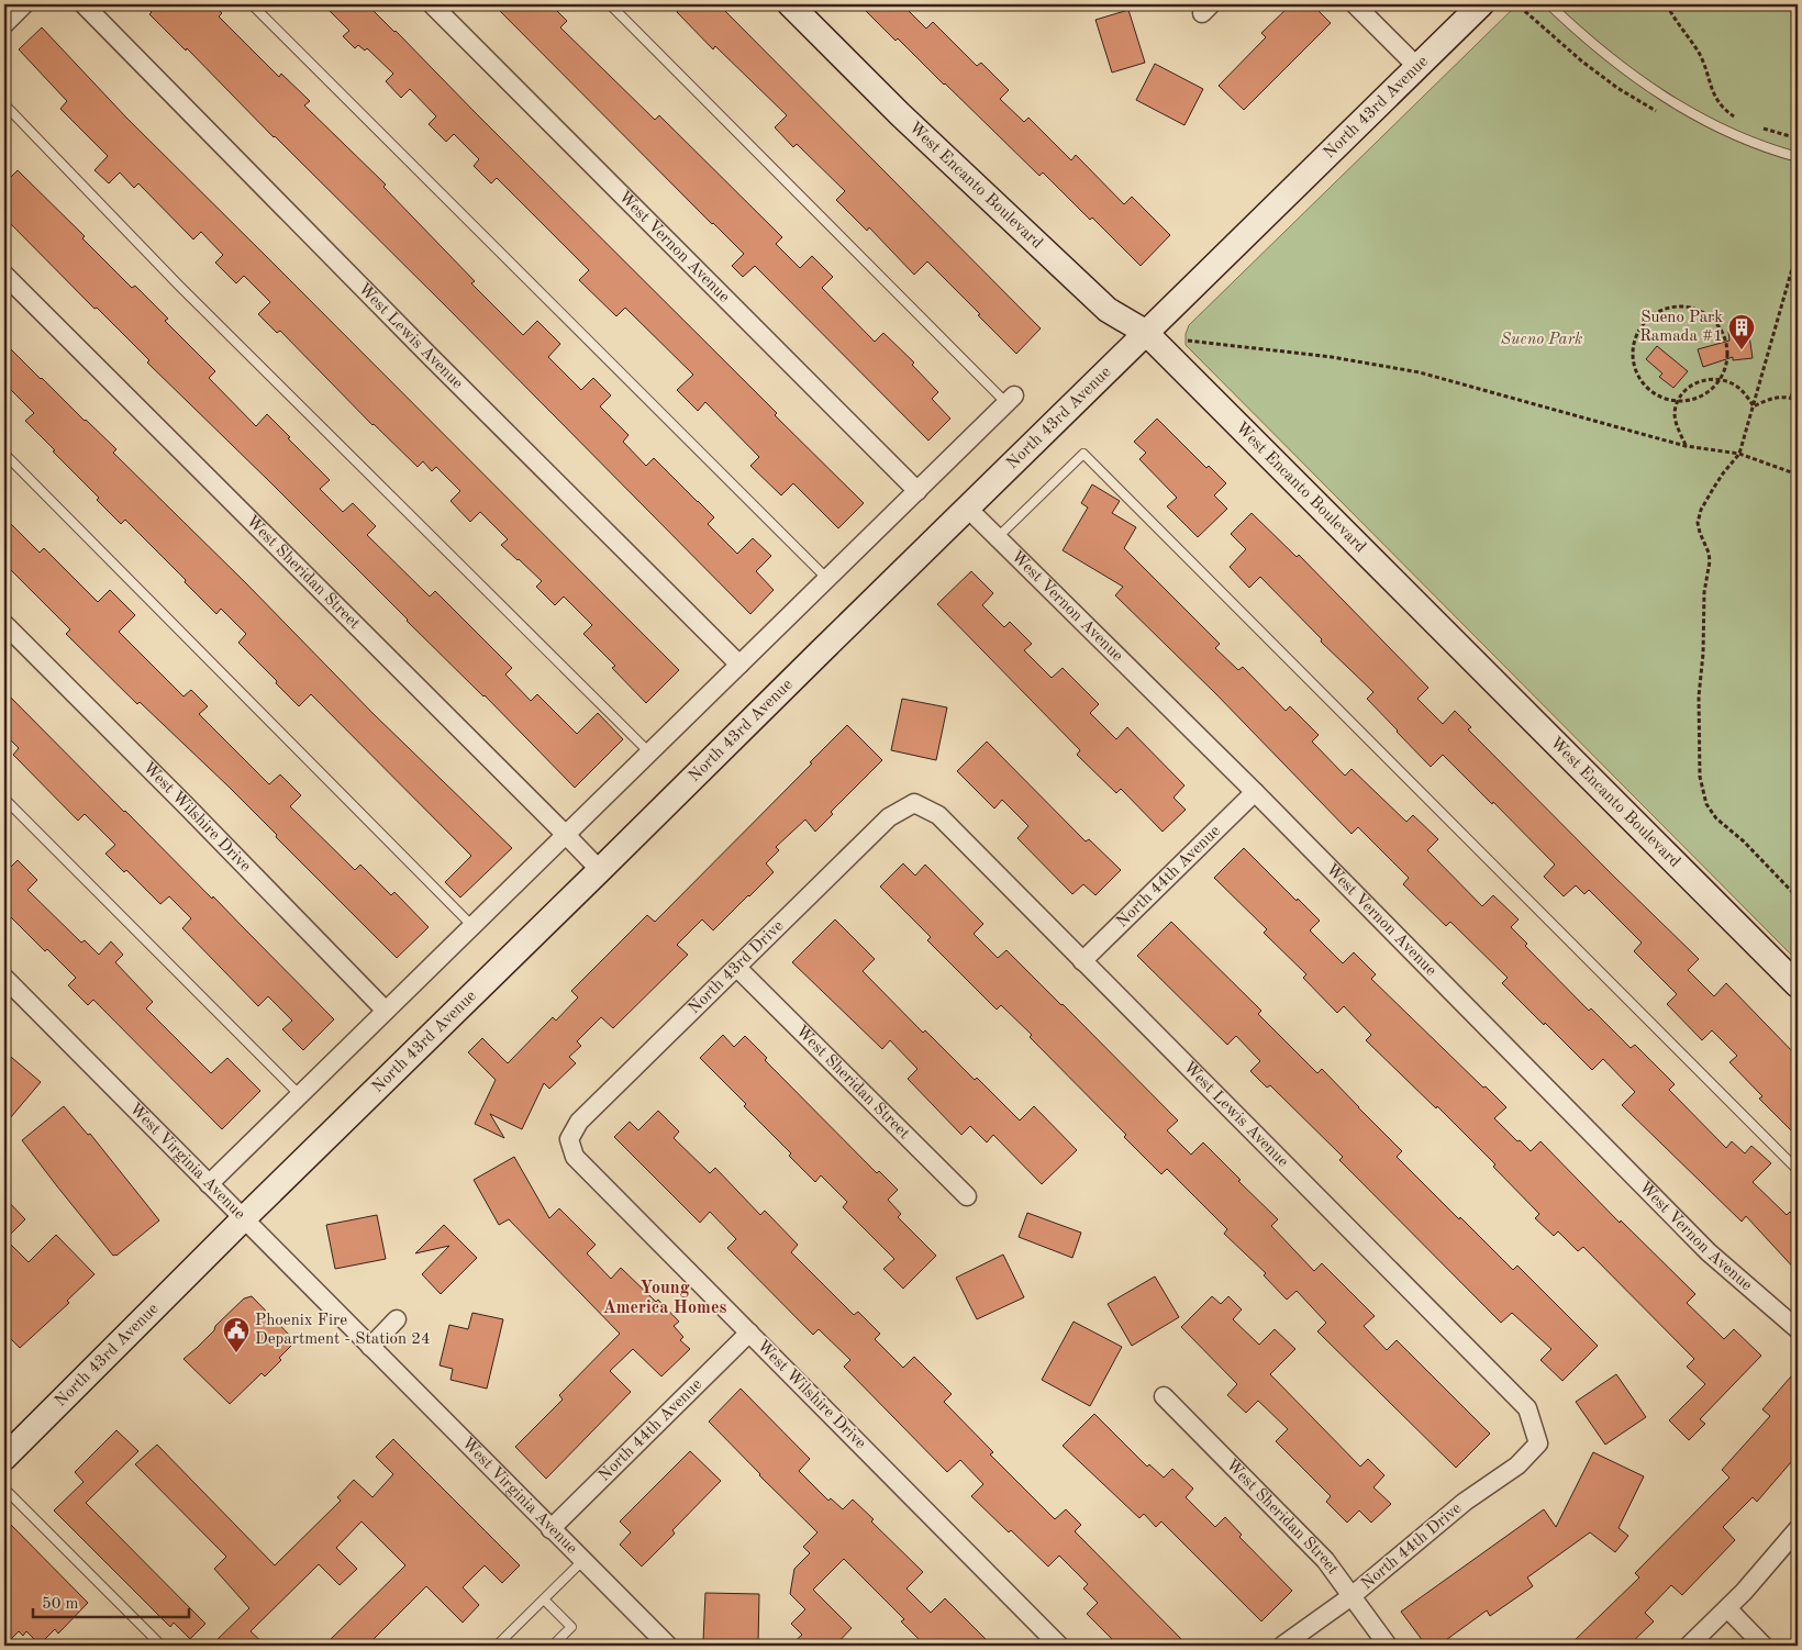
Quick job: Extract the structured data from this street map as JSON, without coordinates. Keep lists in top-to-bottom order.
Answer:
{
  "streets": {
    "main road": ["North 43rd Avenue", "West Encanto Boulevard"],
    "street": [
      "West Vernon Avenue",
      "West Lewis Avenue",
      "West Sheridan Street",
      "West Wilshire Drive",
      "North 44th Avenue",
      "North 43rd Drive",
      "West Virginia Avenue",
      "North 44th Drive"
    ]
  },
  "crossings": [
    ["North 43rd Avenue", "West Encanto Boulevard"],
    ["North 43rd Avenue", "West Vernon Avenue"],
    ["North 43rd Avenue", "West Sheridan Street"],
    ["North 43rd Avenue", "West Virginia Avenue"],
    ["West Vernon Avenue", "North 44th Avenue"],
    ["West Lewis Avenue", "North 44th Avenue"],
    ["West Lewis Avenue", "North 43rd Drive"],
    ["West Lewis Avenue", "North 44th Drive"],
    ["West Sheridan Street", "North 43rd Drive"],
    ["West Sheridan Street", "North 44th Drive"],
    ["West Wilshire Drive", "North 44th Avenue"],
    ["West Wilshire Drive", "North 43rd Drive"],
    ["North 44th Avenue", "West Virginia Avenue"]
  ],
  "districts": ["Young America Homes"],
  "parks": ["Sueno Park"],
  "places": {
    "building": ["Sueno Park Ramada #1"],
    "public building": ["Phoenix Fire Department - Station 24"]
  },
  "scale_bar": "50 m"
}
